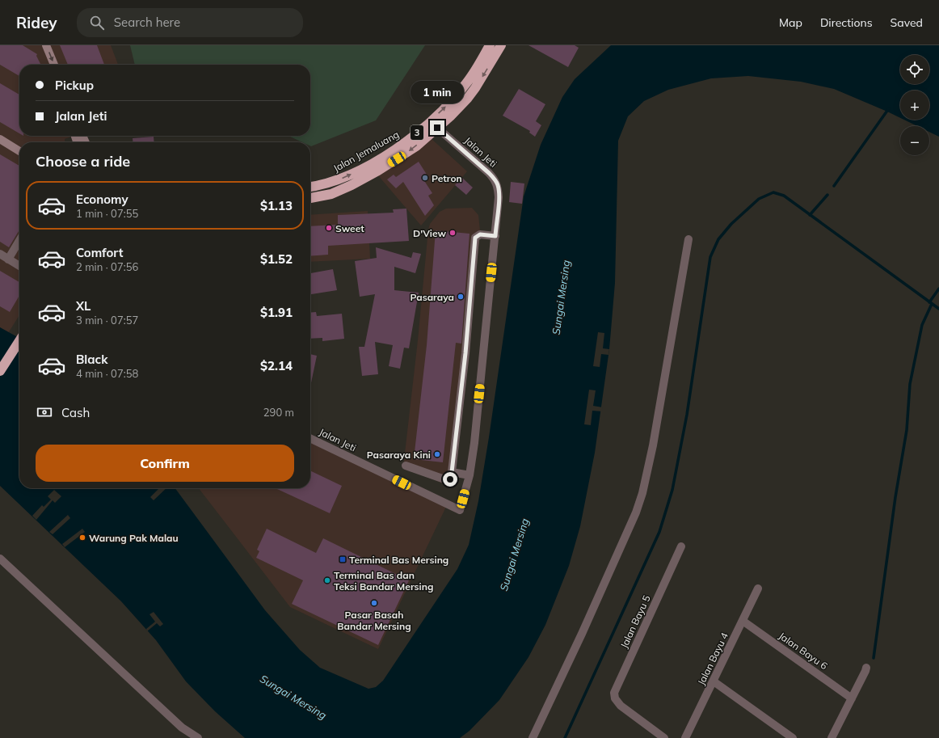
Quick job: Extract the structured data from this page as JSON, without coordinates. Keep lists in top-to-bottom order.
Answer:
{
  "streets": {
    "highway": ["3", "Jalan Jemaluang"],
    "street": [
      "Jalan Jeti",
      "Jalan Bayu 5",
      "Jalan Bayu 6",
      "Jalan Bayu 4"
    ]
  },
  "crossings": [
    ["3", "Jalan Jeti"],
    ["Jalan Bayu 6", "Jalan Bayu 4"]
  ],
  "water": ["Sungai Mersing"],
  "places": {
    "other": [
      "Petron",
      "Sweet",
      "D'View",
      "Pasaraya",
      "Pasaraya Kini",
      "Warung Pak Malau",
      "Terminal Bas dan Teksi Bandar Mersing",
      "Pasar Basah Bandar Mersing"
    ],
    "transit": ["Terminal Bas Mersing"]
  },
  "page": {
    "header": "Ridey",
    "search": "Search here",
    "nav": ["Map", "Directions", "Saved"],
    "map_buttons": ["+", "−"],
    "banner": ["Pickup", "Jalan Jeti"],
    "bubble": "1 min",
    "heading": "Choose a ride",
    "list": [
      {
        "name": "Economy",
        "note": "1 min · 07:55",
        "value": "$1.13"
      },
      {
        "name": "Comfort",
        "note": "2 min · 07:56",
        "value": "$1.52"
      },
      {
        "name": "XL",
        "note": "3 min · 07:57",
        "value": "$1.91"
      },
      {
        "name": "Black",
        "note": "4 min · 07:58",
        "value": "$2.14"
      }
    ],
    "pay": ["Cash", "290 m"],
    "buttons": "Confirm"
  }
}
